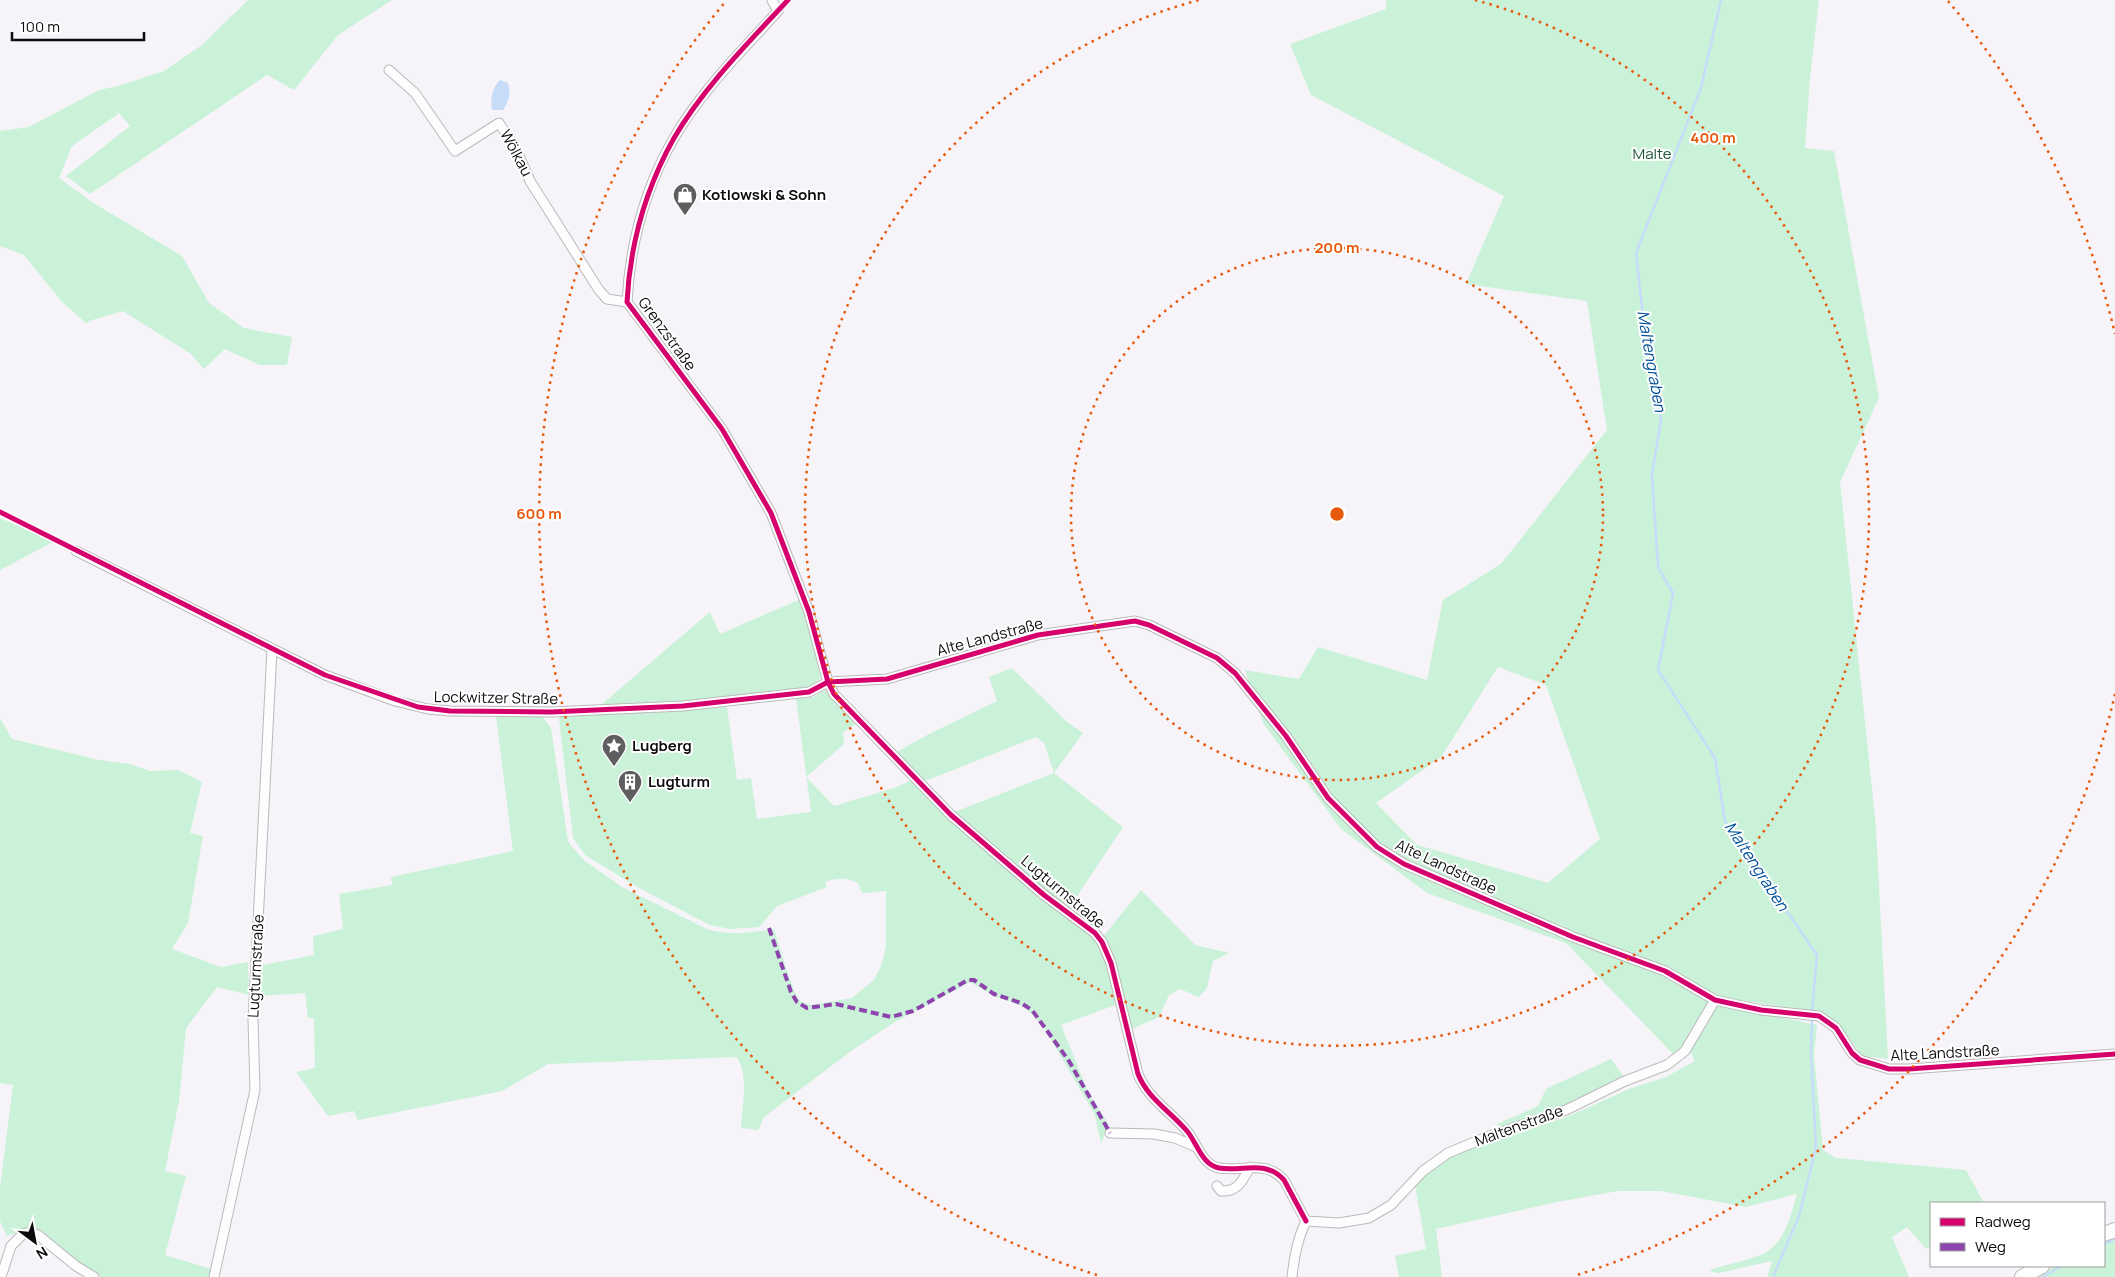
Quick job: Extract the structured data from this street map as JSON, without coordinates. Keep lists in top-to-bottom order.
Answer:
{
  "streets": {
    "street": [
      "Wölkau",
      "Grenzstraße",
      "Alte Landstraße",
      "Lockwitzer Straße",
      "Lugturmstraße",
      "Maltenstraße"
    ]
  },
  "crossings": [
    ["Wölkau", "Grenzstraße"],
    ["Grenzstraße", "Alte Landstraße"],
    ["Grenzstraße", "Lockwitzer Straße"],
    ["Grenzstraße", "Lugturmstraße"],
    ["Alte Landstraße", "Lockwitzer Straße"],
    ["Alte Landstraße", "Lugturmstraße"],
    ["Alte Landstraße", "Maltenstraße"],
    ["Lockwitzer Straße", "Lugturmstraße"]
  ],
  "water": ["Maltengraben"],
  "parks": ["Malte"],
  "places": {
    "shop": ["Kotlowski & Sohn"],
    "place": ["Lugberg"],
    "building": ["Lugturm"]
  },
  "legend": ["Radweg", "Weg"],
  "scale_bar": "100 m",
  "north": "bottom right",
  "rings": ["400 m", "200 m", "600 m"]
}
